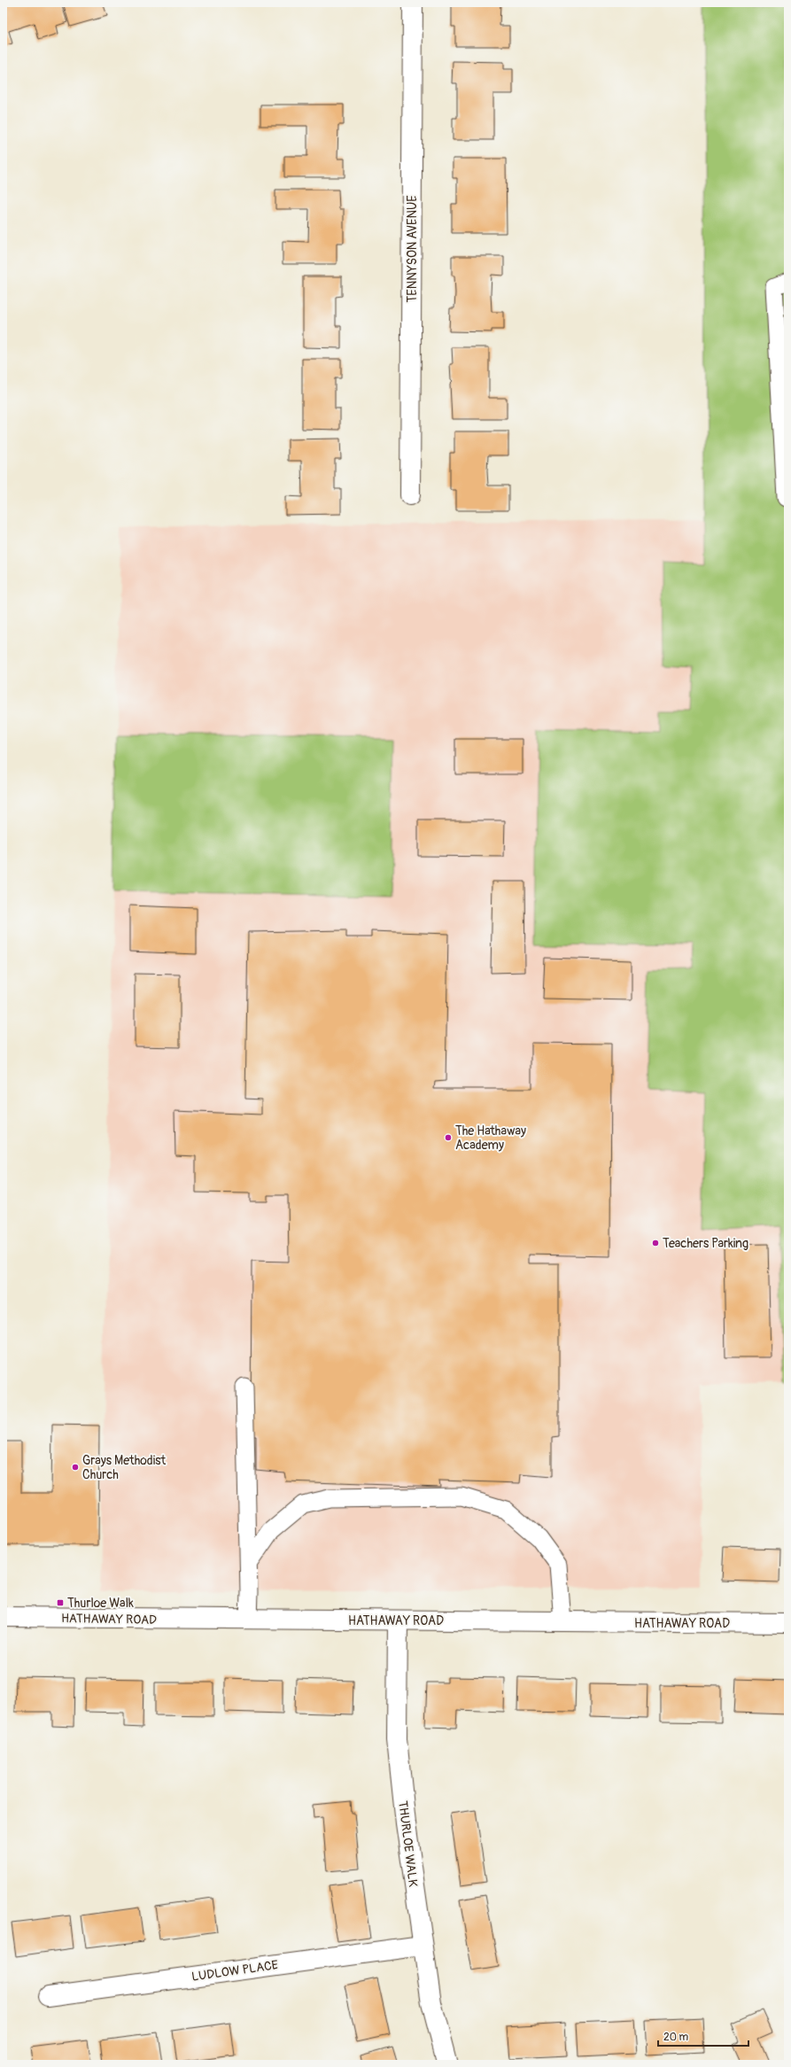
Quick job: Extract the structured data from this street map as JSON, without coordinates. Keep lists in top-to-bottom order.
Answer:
{
  "streets": {
    "street": [
      "TENNYSON AVENUE",
      "HATHAWAY ROAD",
      "THURLOE WALK",
      "LUDLOW PLACE"
    ]
  },
  "crossings": [
    ["HATHAWAY ROAD", "THURLOE WALK"],
    ["THURLOE WALK", "LUDLOW PLACE"]
  ],
  "places": {
    "other": ["The Hathaway Academy", "Teachers Parking", "Grays Methodist Church"],
    "transit": ["Thurloe Walk"]
  },
  "scale_bar": "20 m"
}
